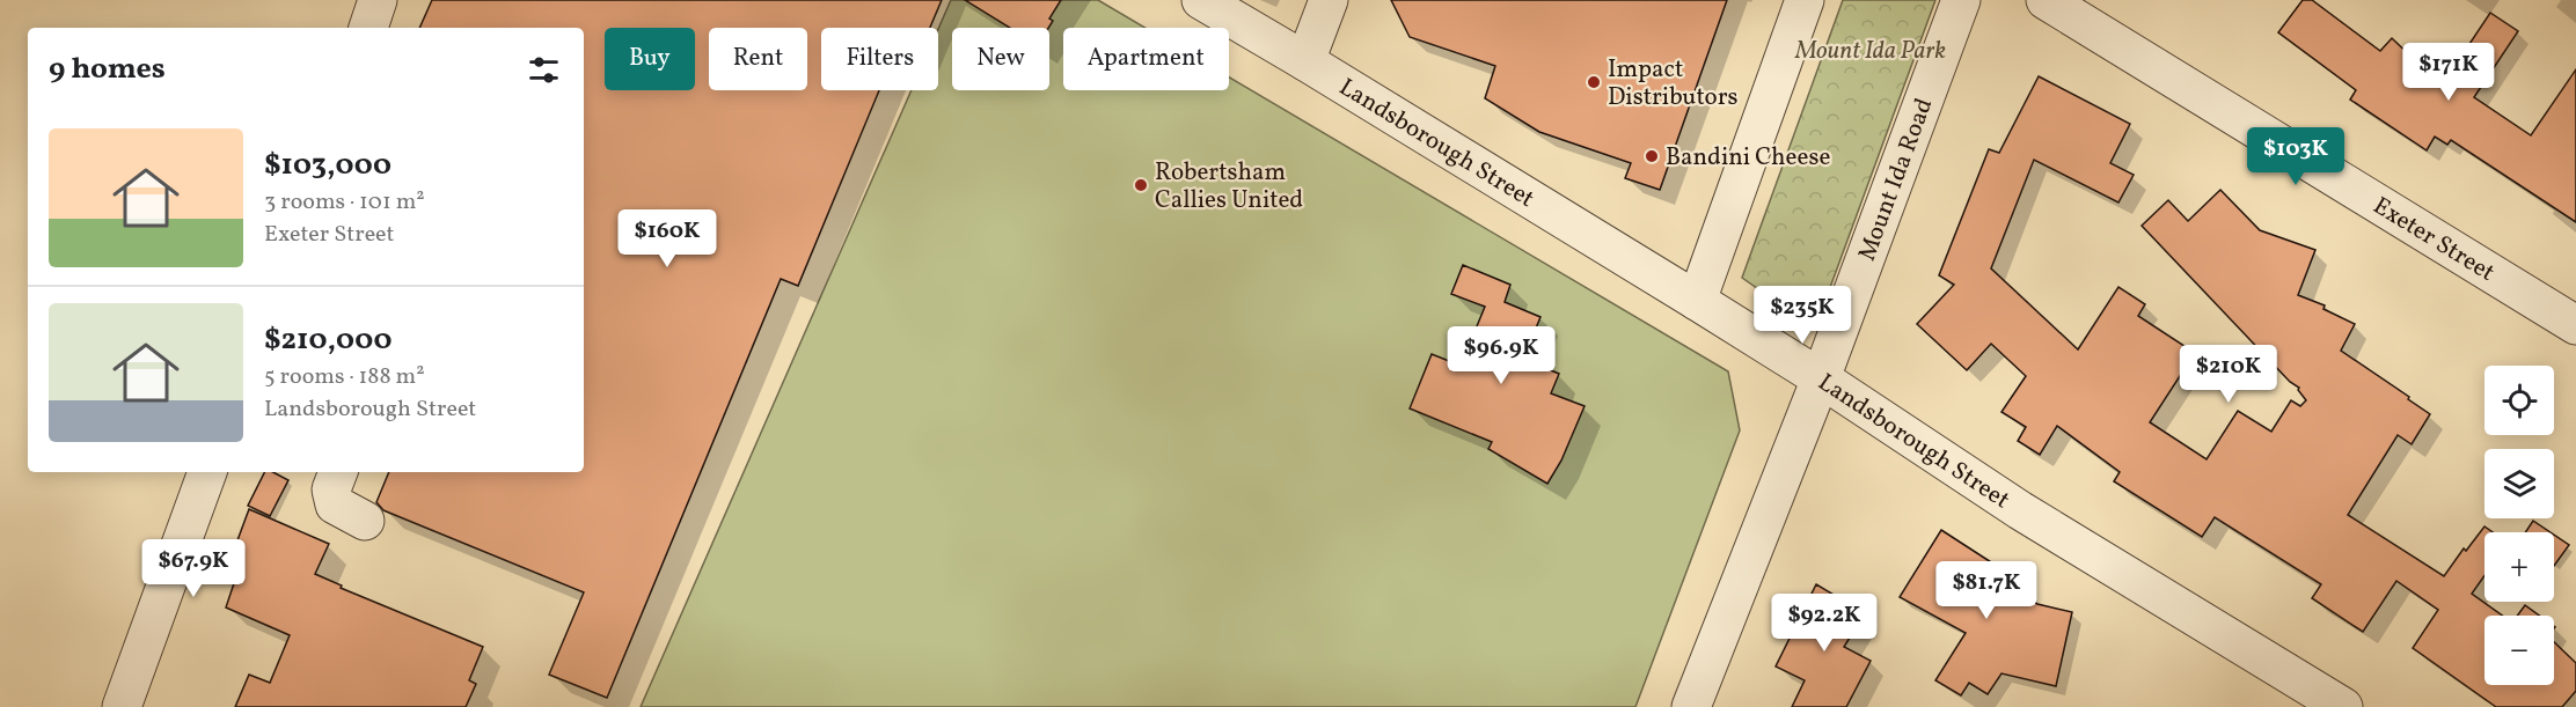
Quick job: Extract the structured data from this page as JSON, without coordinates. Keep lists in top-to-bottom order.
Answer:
{
  "streets": {
    "street": ["Landsborough Street", "Mount Ida Road", "Exeter Street"]
  },
  "crossings": [
    ["Landsborough Street", "Mount Ida Road"]
  ],
  "parks": ["Mount Ida Park"],
  "places": ["Impact Distributors", "Bandini Cheese", "Robertsham Callies United"],
  "page": {
    "chip": [
      "Buy",
      "Rent",
      "Filters",
      "New",
      "Apartment"
    ],
    "heading": "9 homes",
    "price": [
      "$171K",
      "$103K",
      "$160K",
      "$235K",
      "$96.9K",
      "$210K",
      "$67.9K",
      "$81.7K",
      "$92.2K"
    ],
    "list": [
      {
        "name": "$103,000",
        "note": "3 rooms · 101 m² · Exeter Street"
      },
      {
        "name": "$210,000",
        "note": "5 rooms · 188 m² · Landsborough Street"
      }
    ],
    "map_buttons": ["+", "−"]
  }
}
